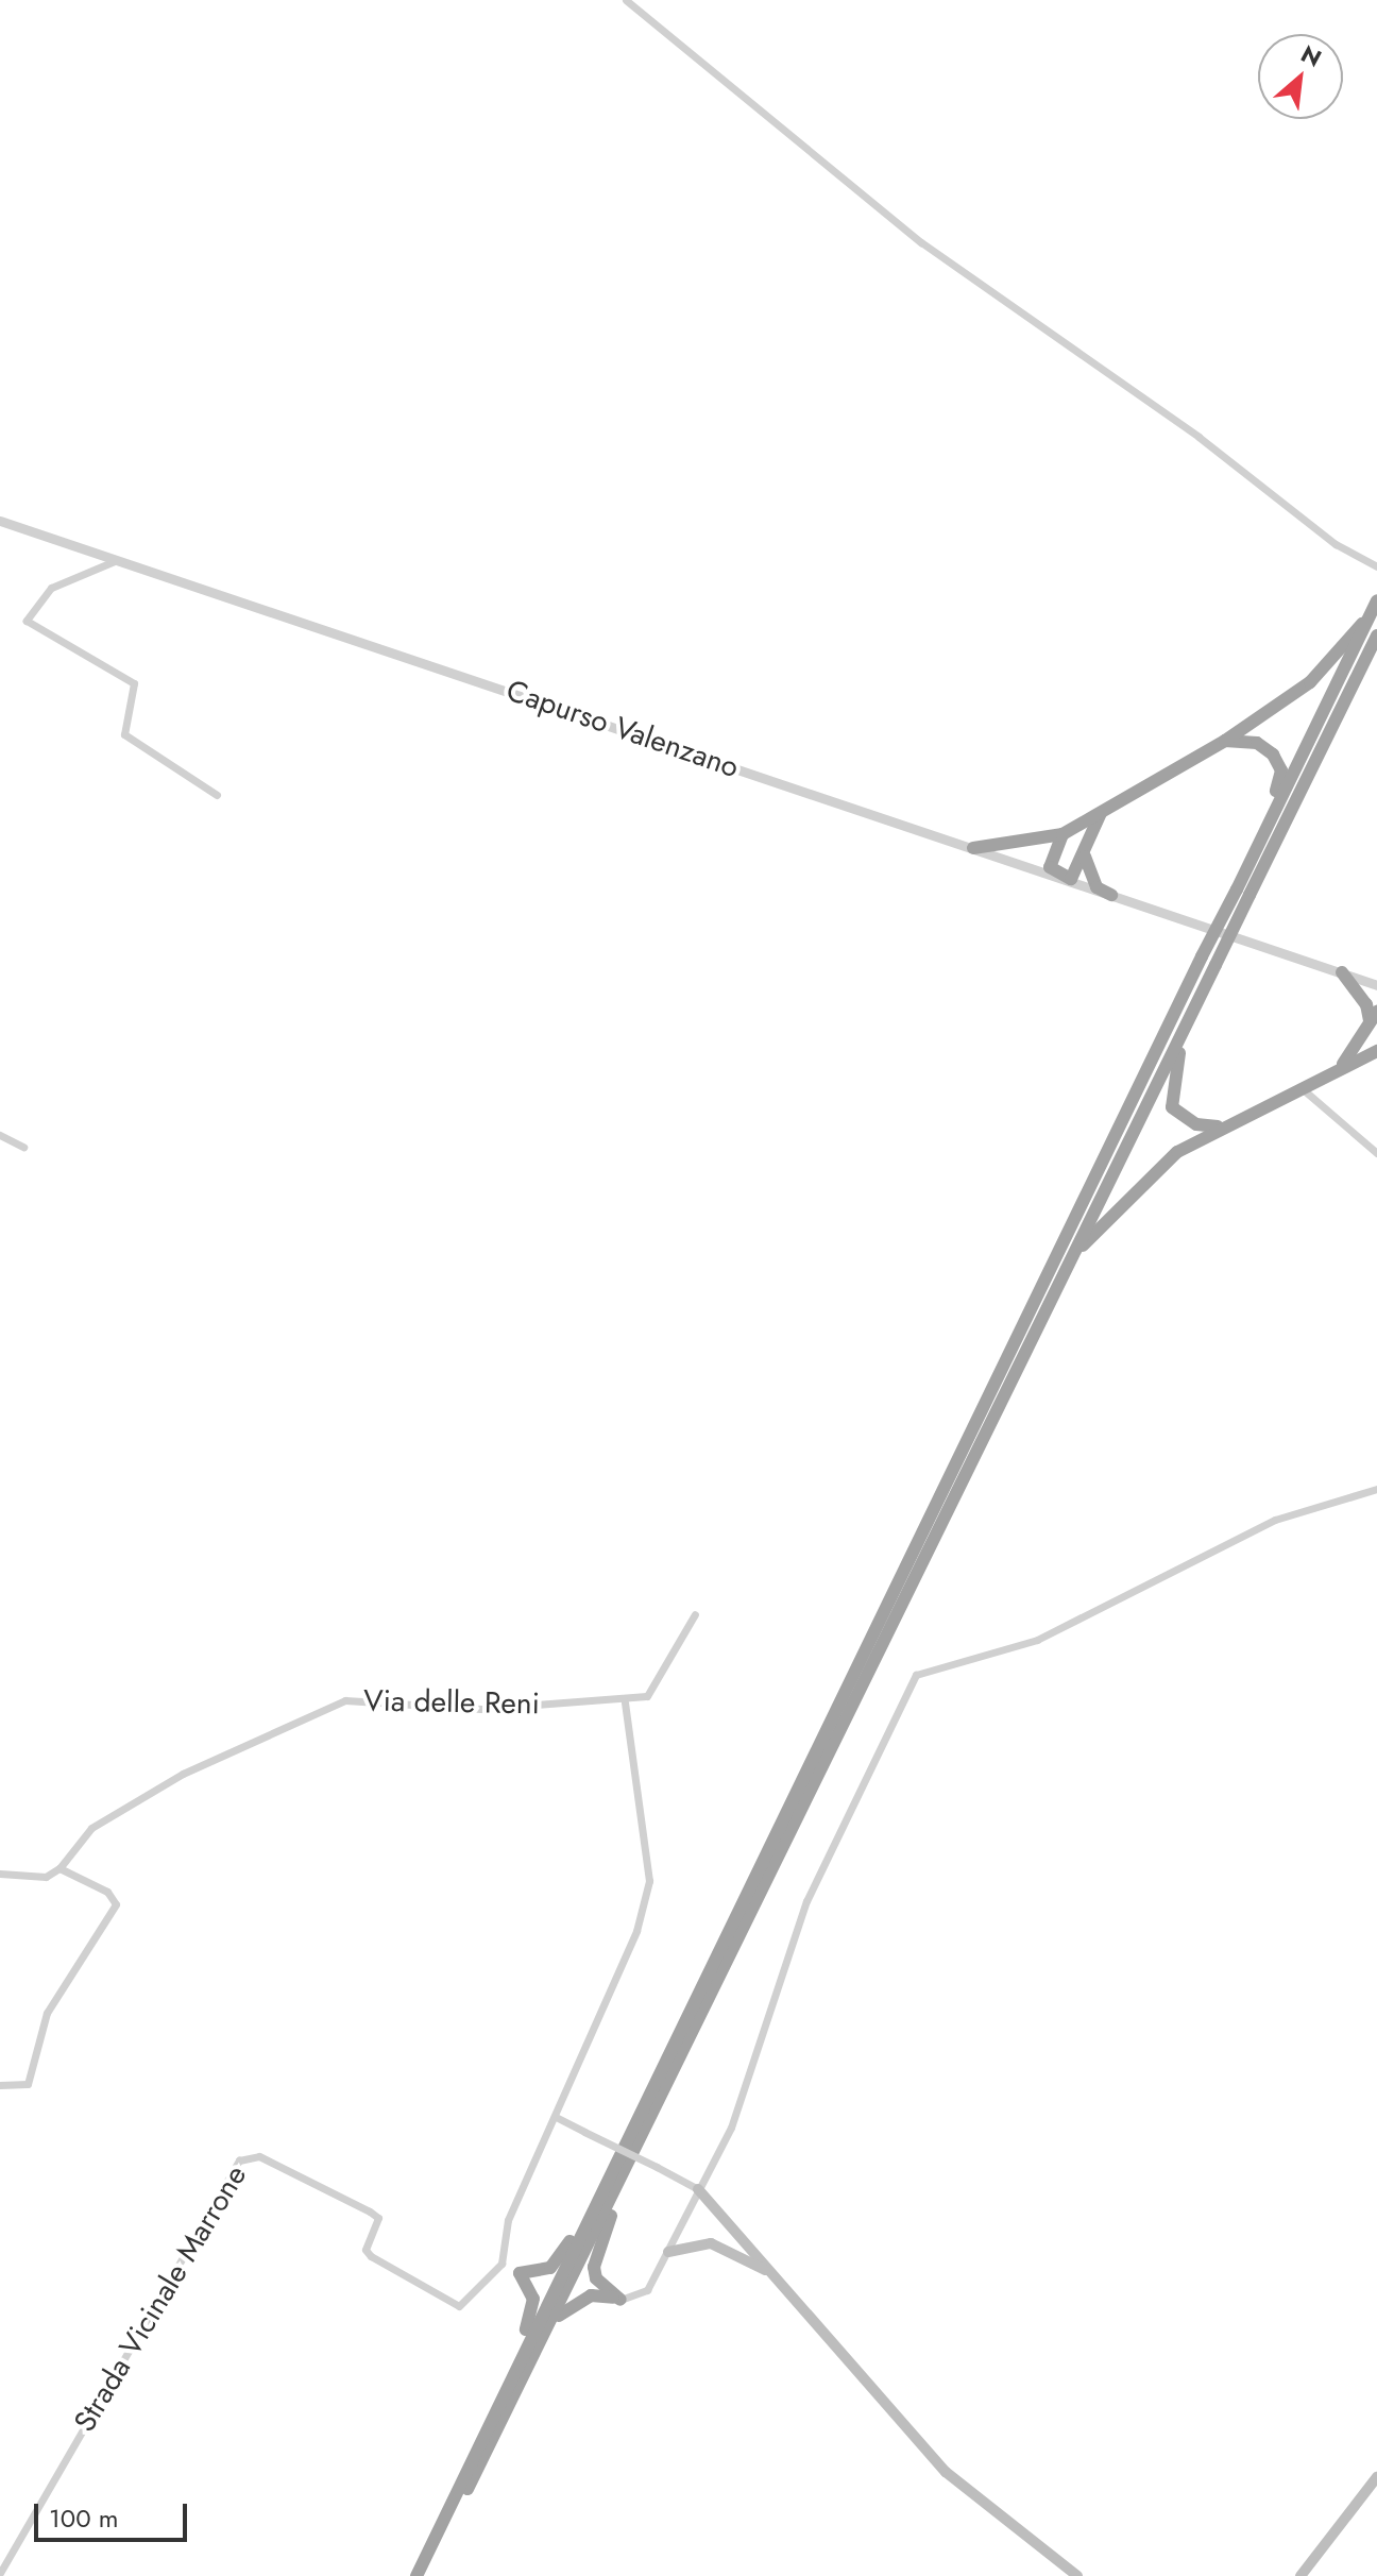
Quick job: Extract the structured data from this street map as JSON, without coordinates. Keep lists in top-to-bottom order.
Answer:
{
  "streets": {
    "street": ["Capurso Valenzano", "Via delle Reni", "Strada Vicinale Marrone"]
  },
  "scale_bar": "100 m",
  "north": "top right"
}
